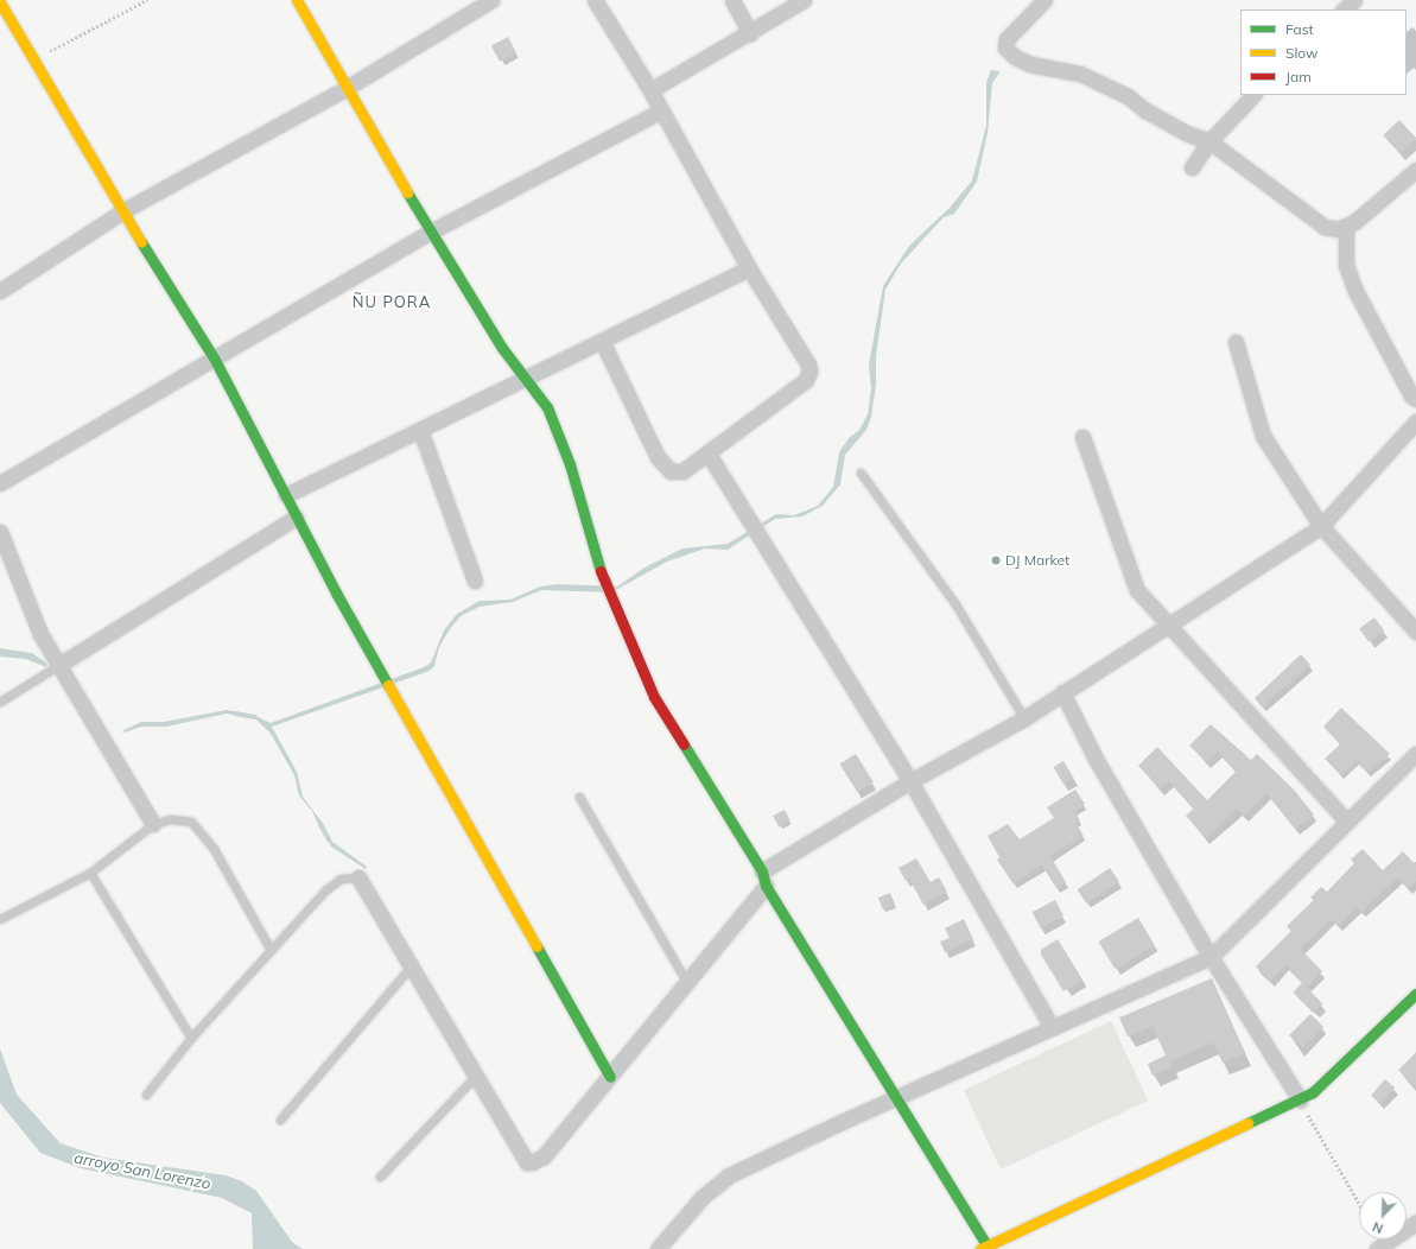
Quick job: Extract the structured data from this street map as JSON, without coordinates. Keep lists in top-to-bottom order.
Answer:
{
  "districts": ["ÑU PORA"],
  "water": ["arroyo San Lorenzo"],
  "places": ["DJ Market"],
  "legend": ["Fast", "Slow", "Jam"],
  "north": "bottom left"
}
